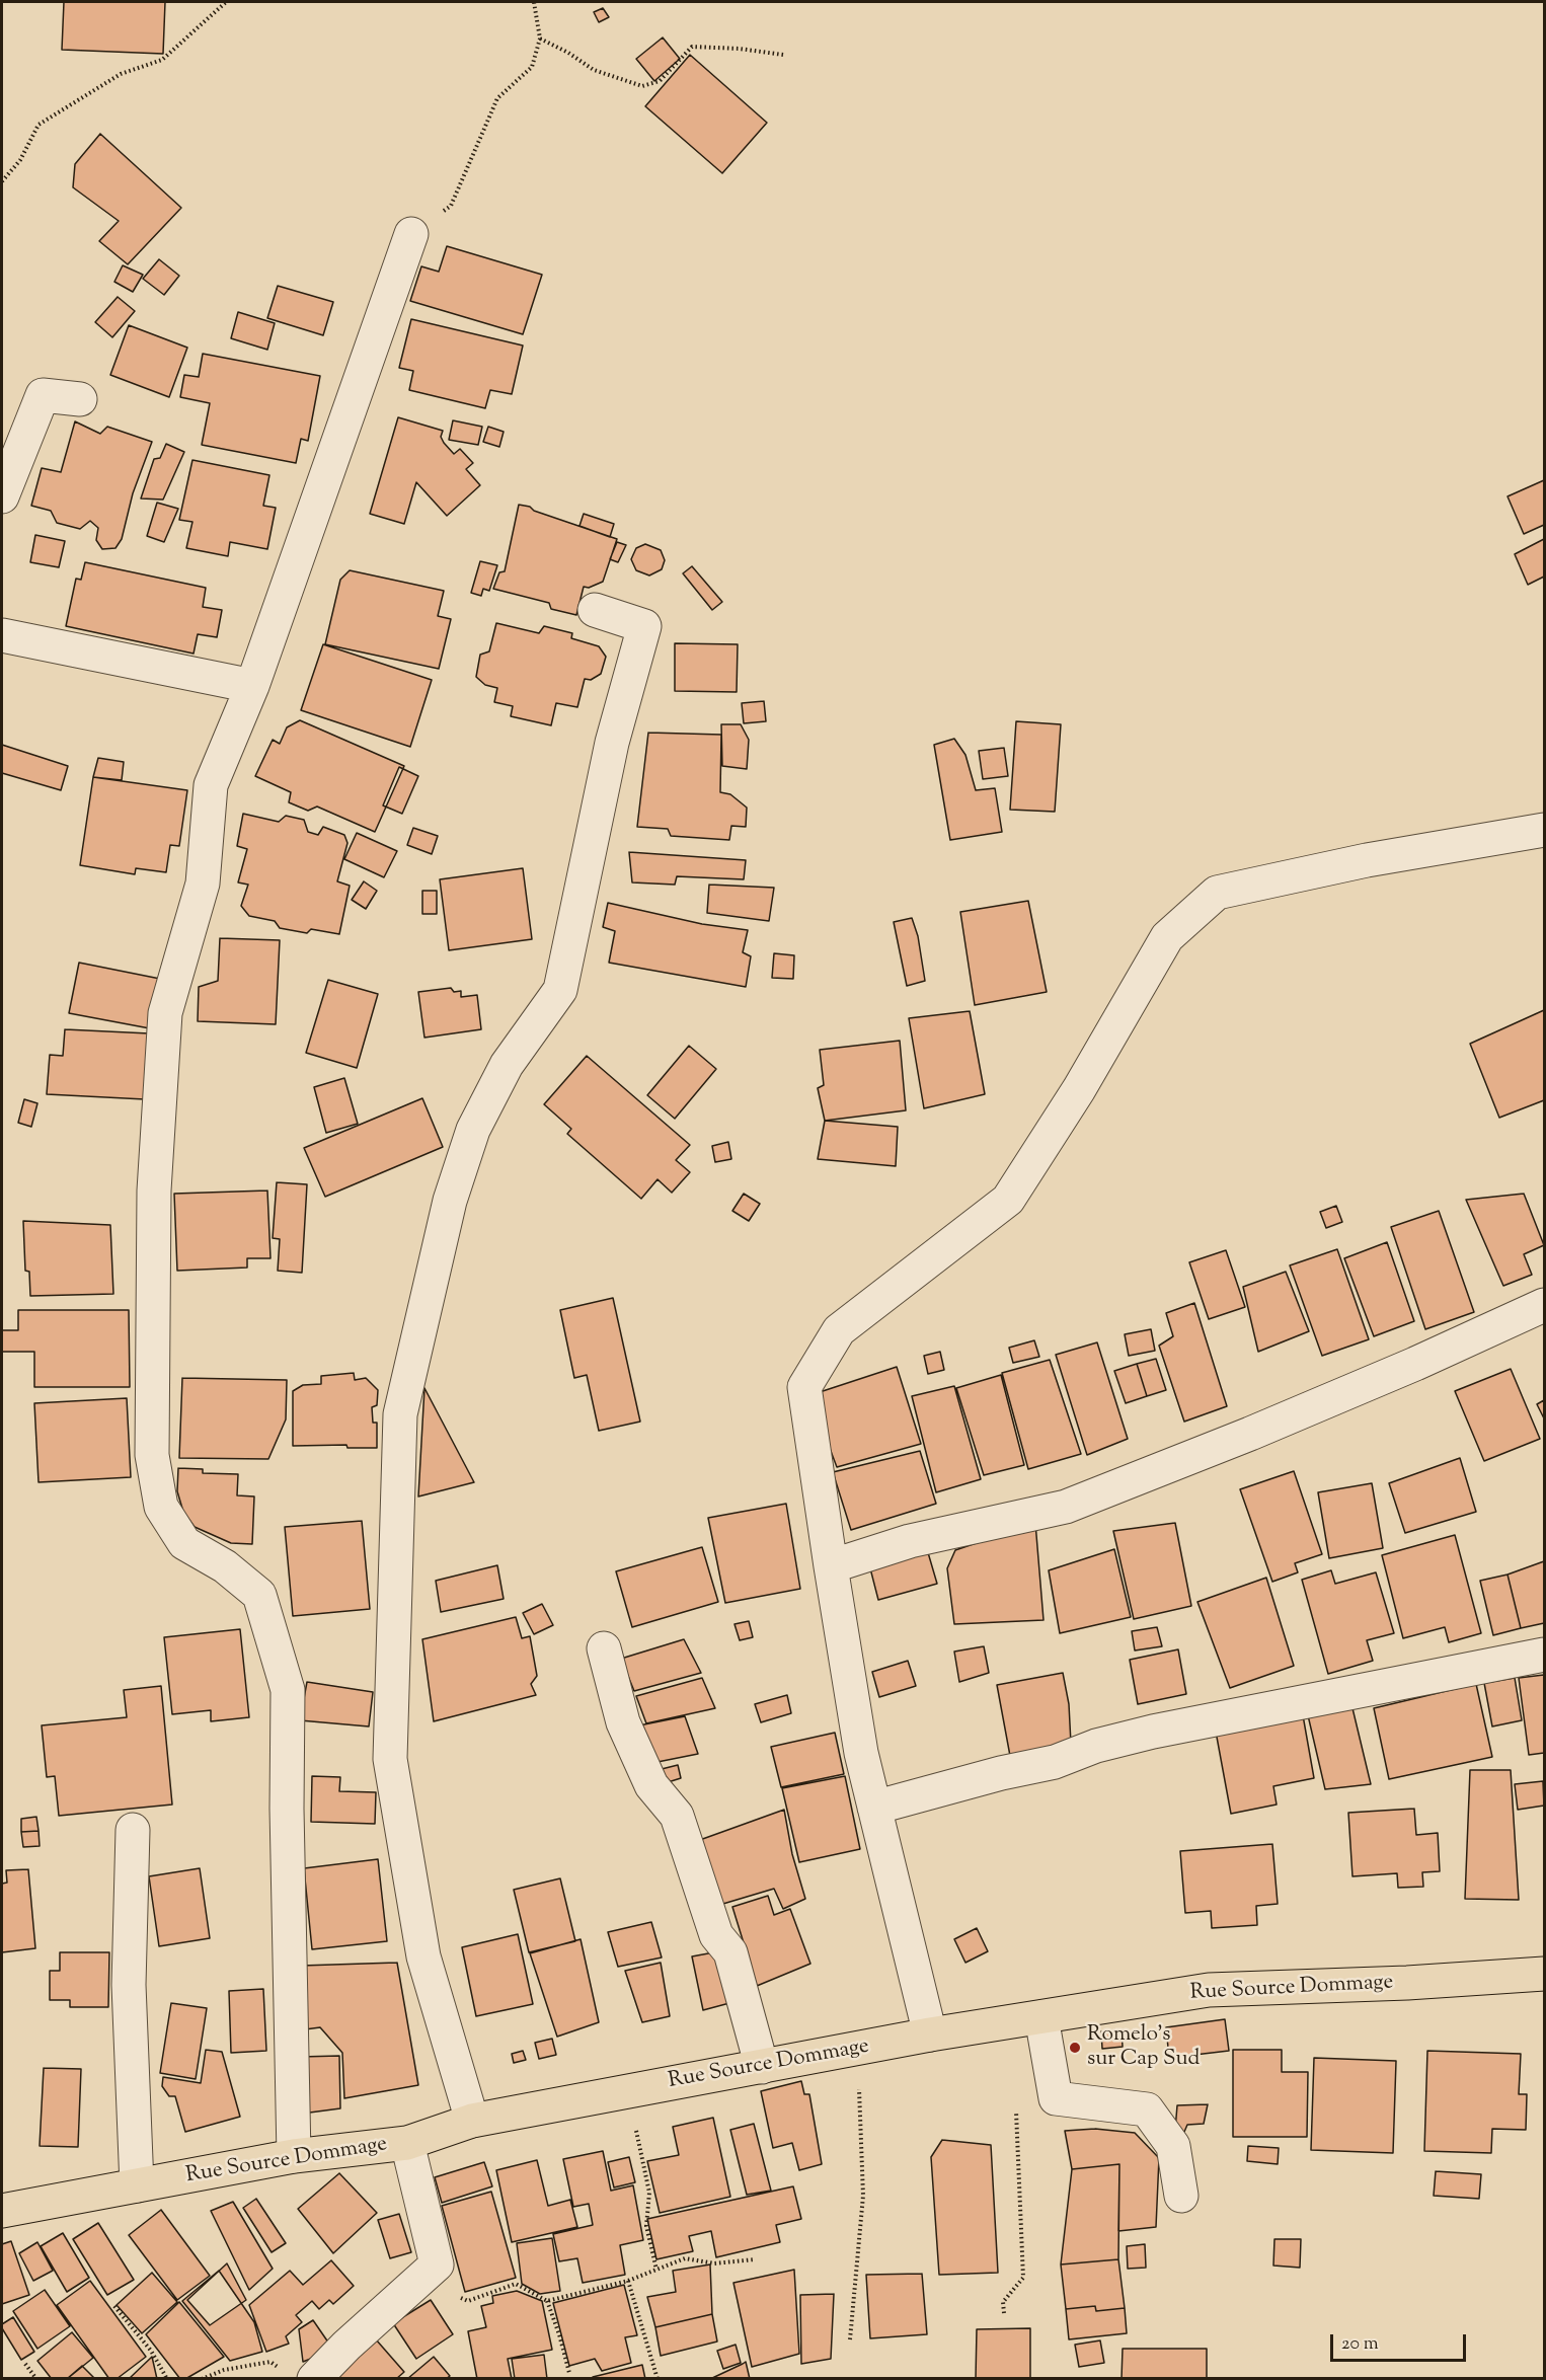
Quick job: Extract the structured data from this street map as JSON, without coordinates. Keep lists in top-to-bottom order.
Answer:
{
  "streets": {
    "main road": ["Rue Source Dommage"]
  },
  "places": ["Romelo's sur Cap Sud"],
  "scale_bar": "20 m"
}
